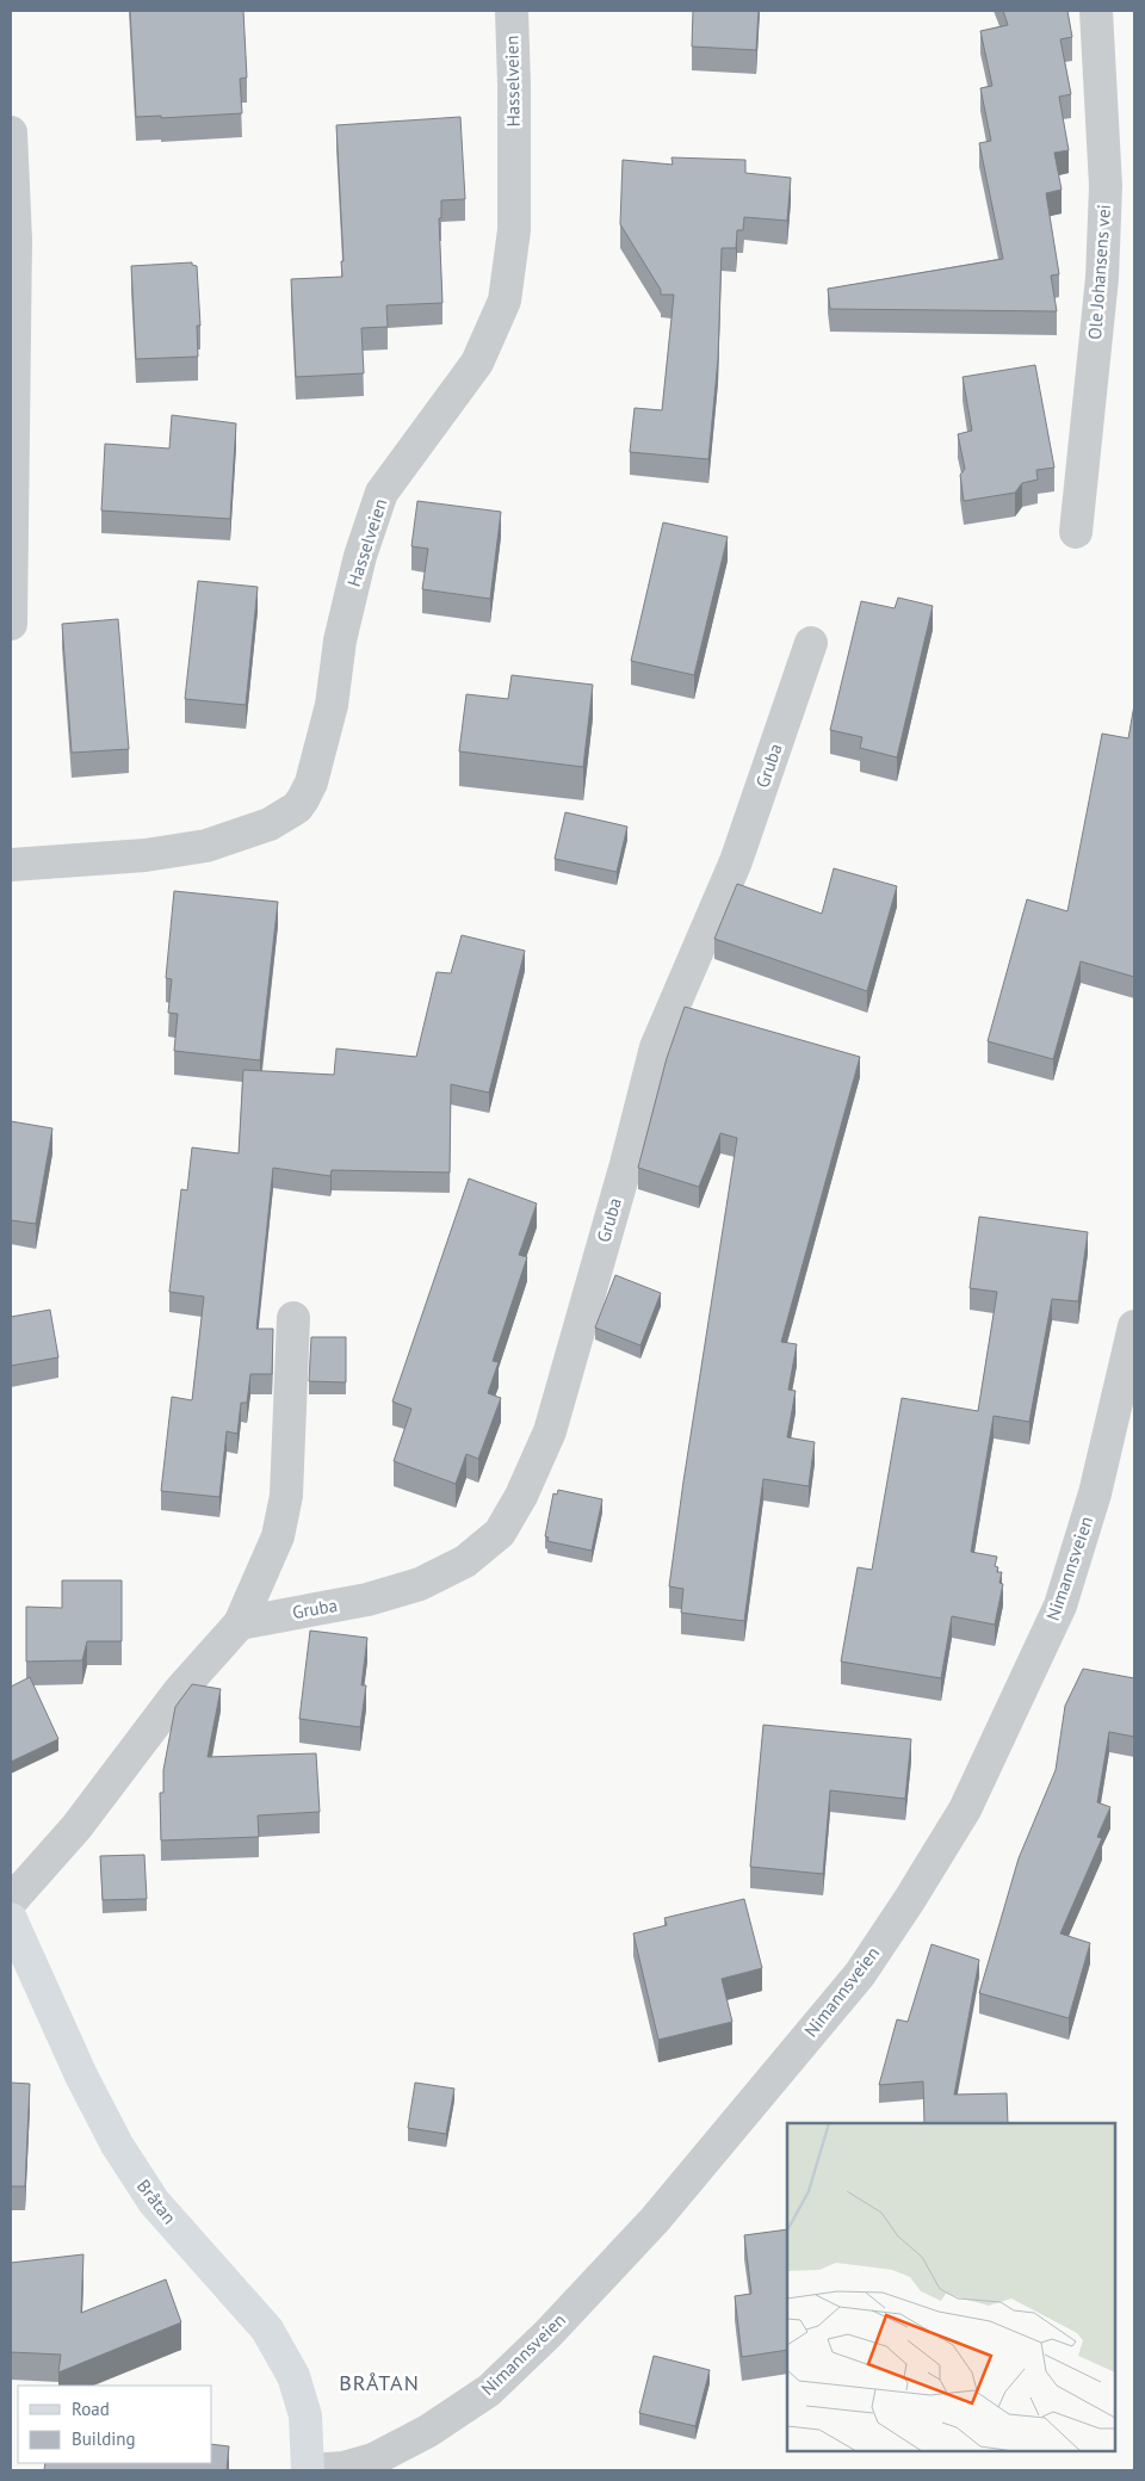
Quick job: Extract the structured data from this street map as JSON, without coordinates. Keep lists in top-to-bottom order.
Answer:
{
  "streets": {
    "main road": ["Bråtan"],
    "street": [
      "Hasselveien",
      "Ole Johansens vei",
      "Gruba",
      "Nimannsveien"
    ]
  },
  "crossings": [
    ["Nimannsveien", "Bråtan"]
  ],
  "districts": ["BRÅTAN"],
  "legend": ["Road", "Building"]
}
